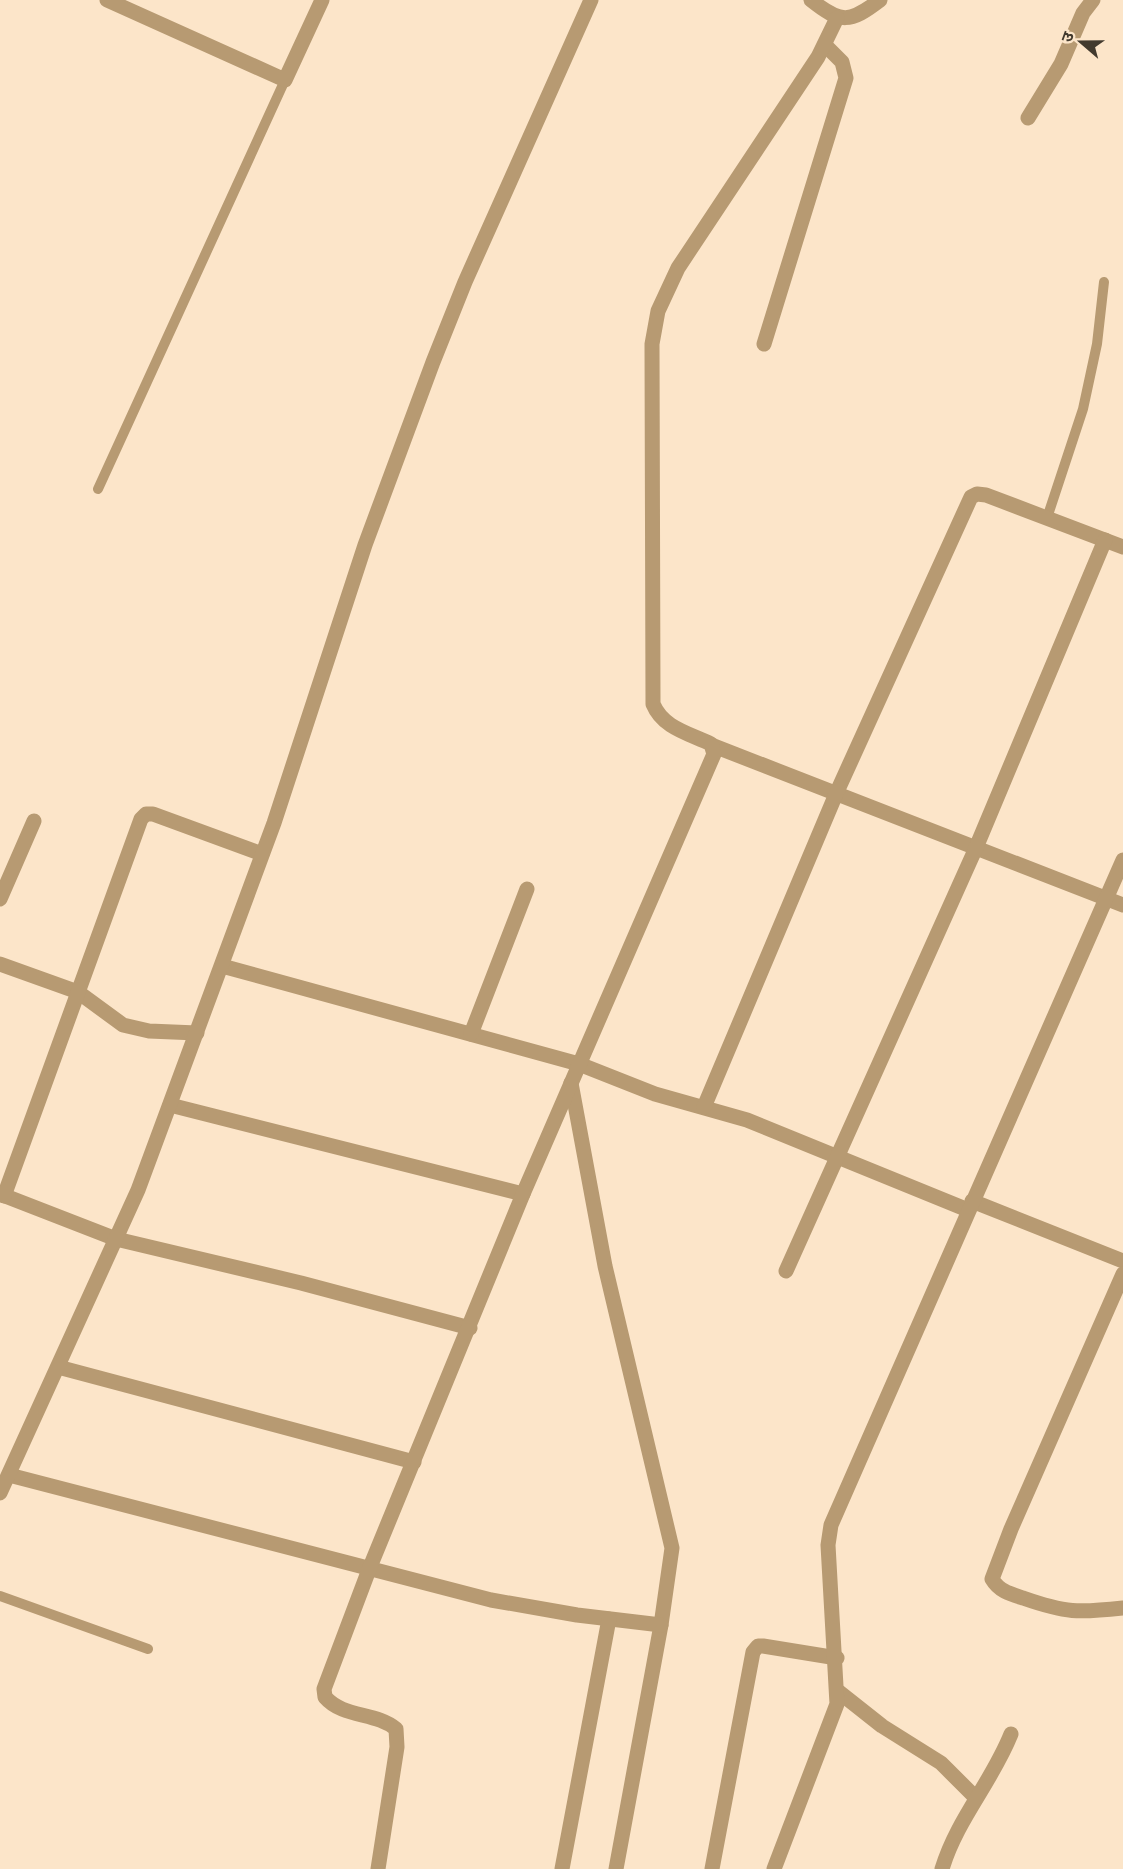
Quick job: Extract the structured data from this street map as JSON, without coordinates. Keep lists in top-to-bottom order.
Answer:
{
  "north": "left"
}
